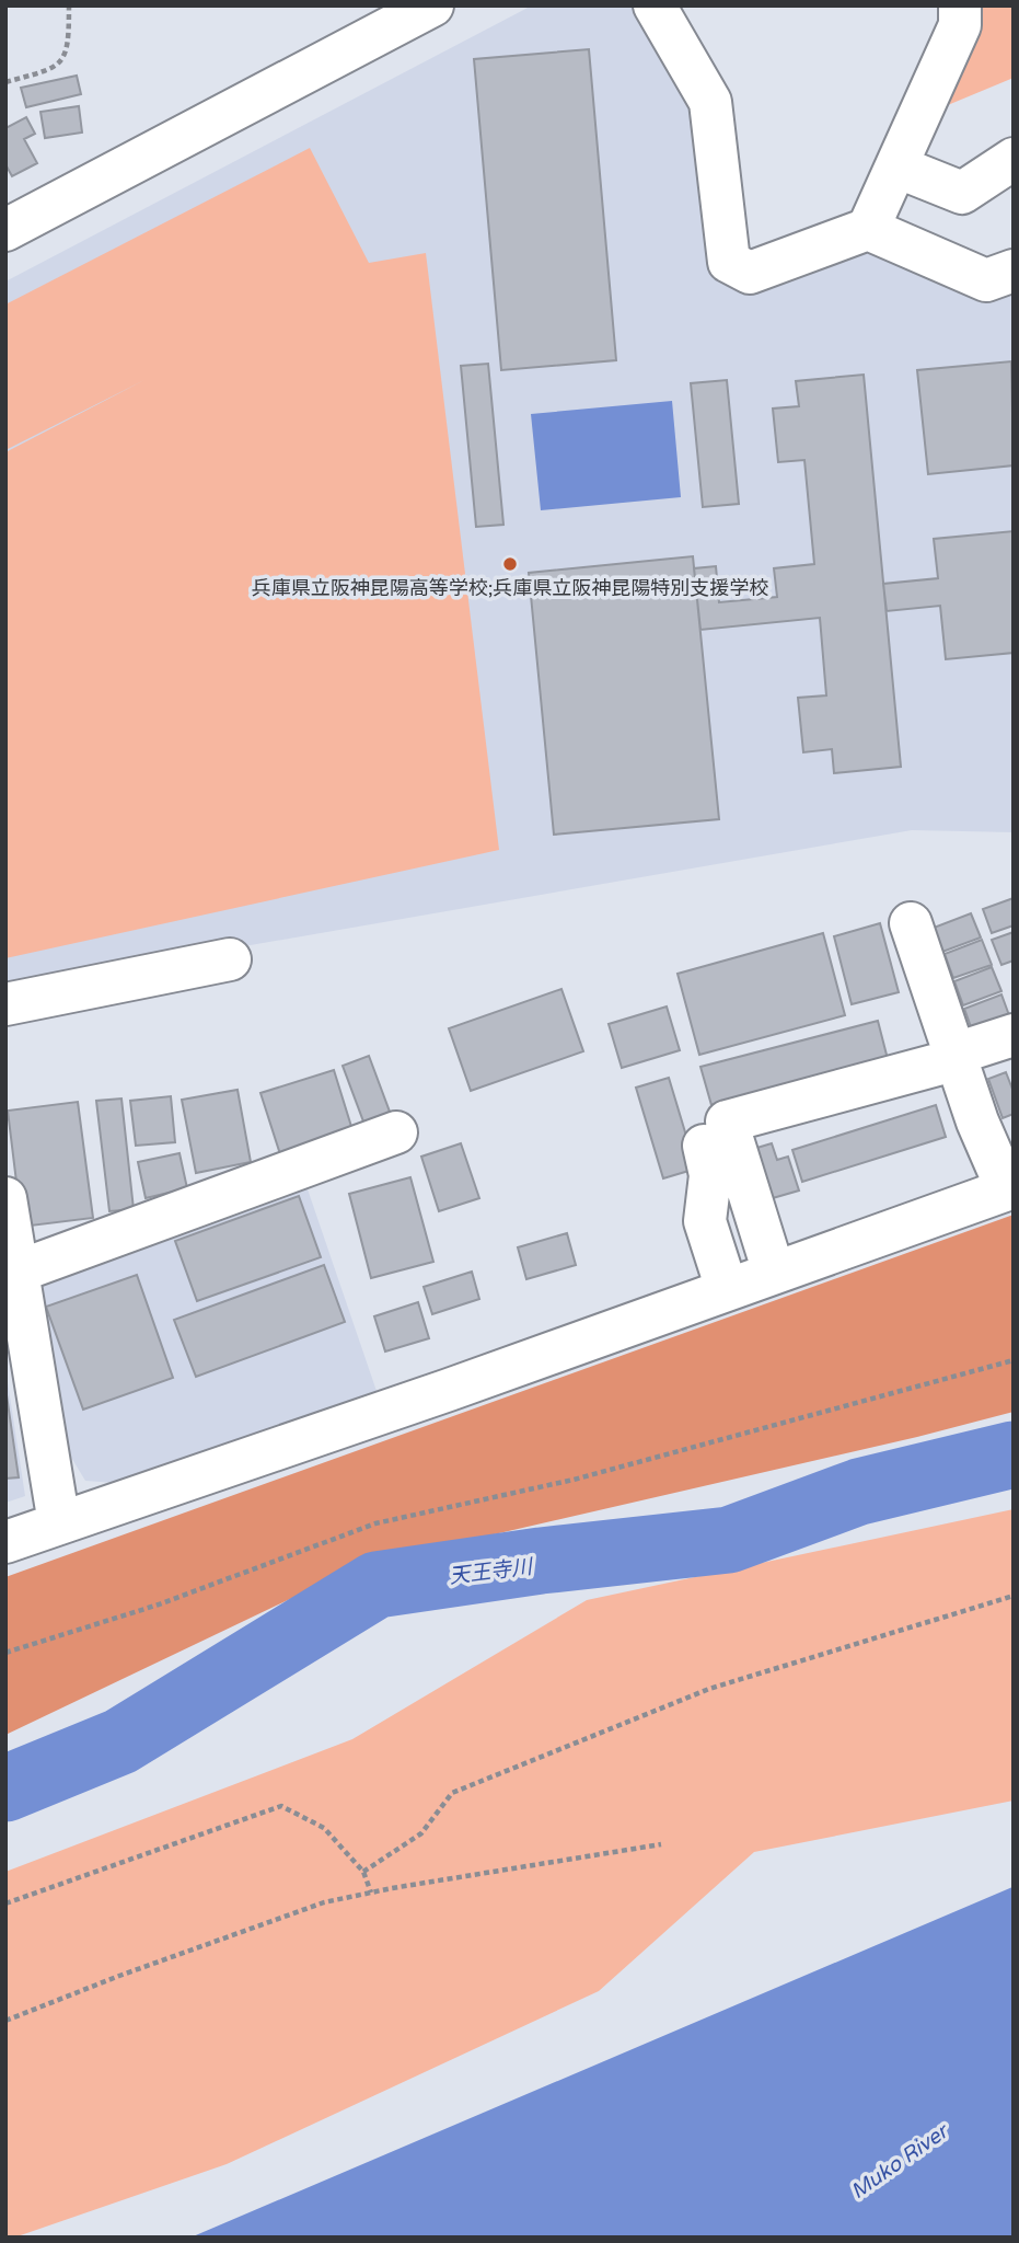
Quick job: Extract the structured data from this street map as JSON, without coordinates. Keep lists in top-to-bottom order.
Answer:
{
  "water": ["天王寺川", "Muko River"],
  "places": ["兵庫県立阪神昆陽高等学校;兵庫県立阪神昆陽特別支援学校"]
}
